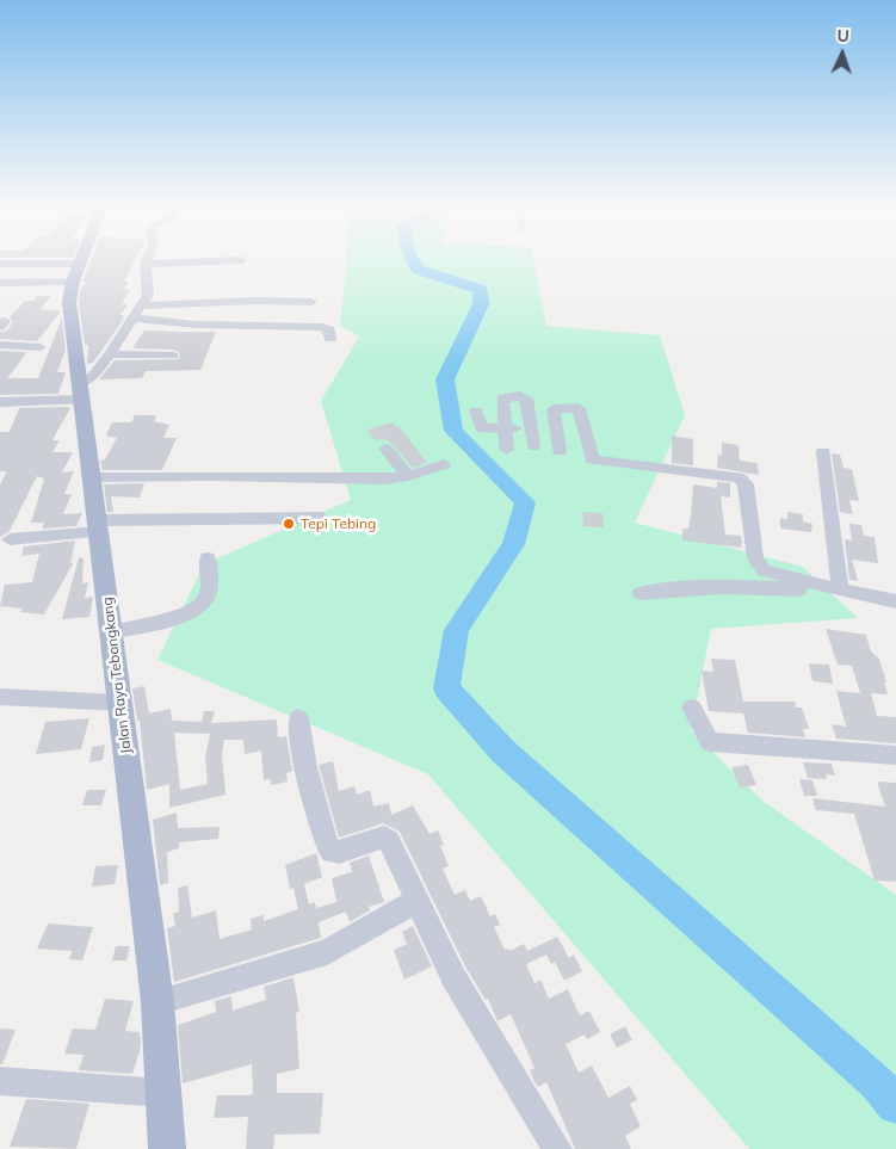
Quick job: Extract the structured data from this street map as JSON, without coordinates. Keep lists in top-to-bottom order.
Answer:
{
  "streets": {
    "main road": ["Jalan Raya Tebongkang"]
  },
  "places": ["Tepi Tebing"],
  "north": "top"
}
